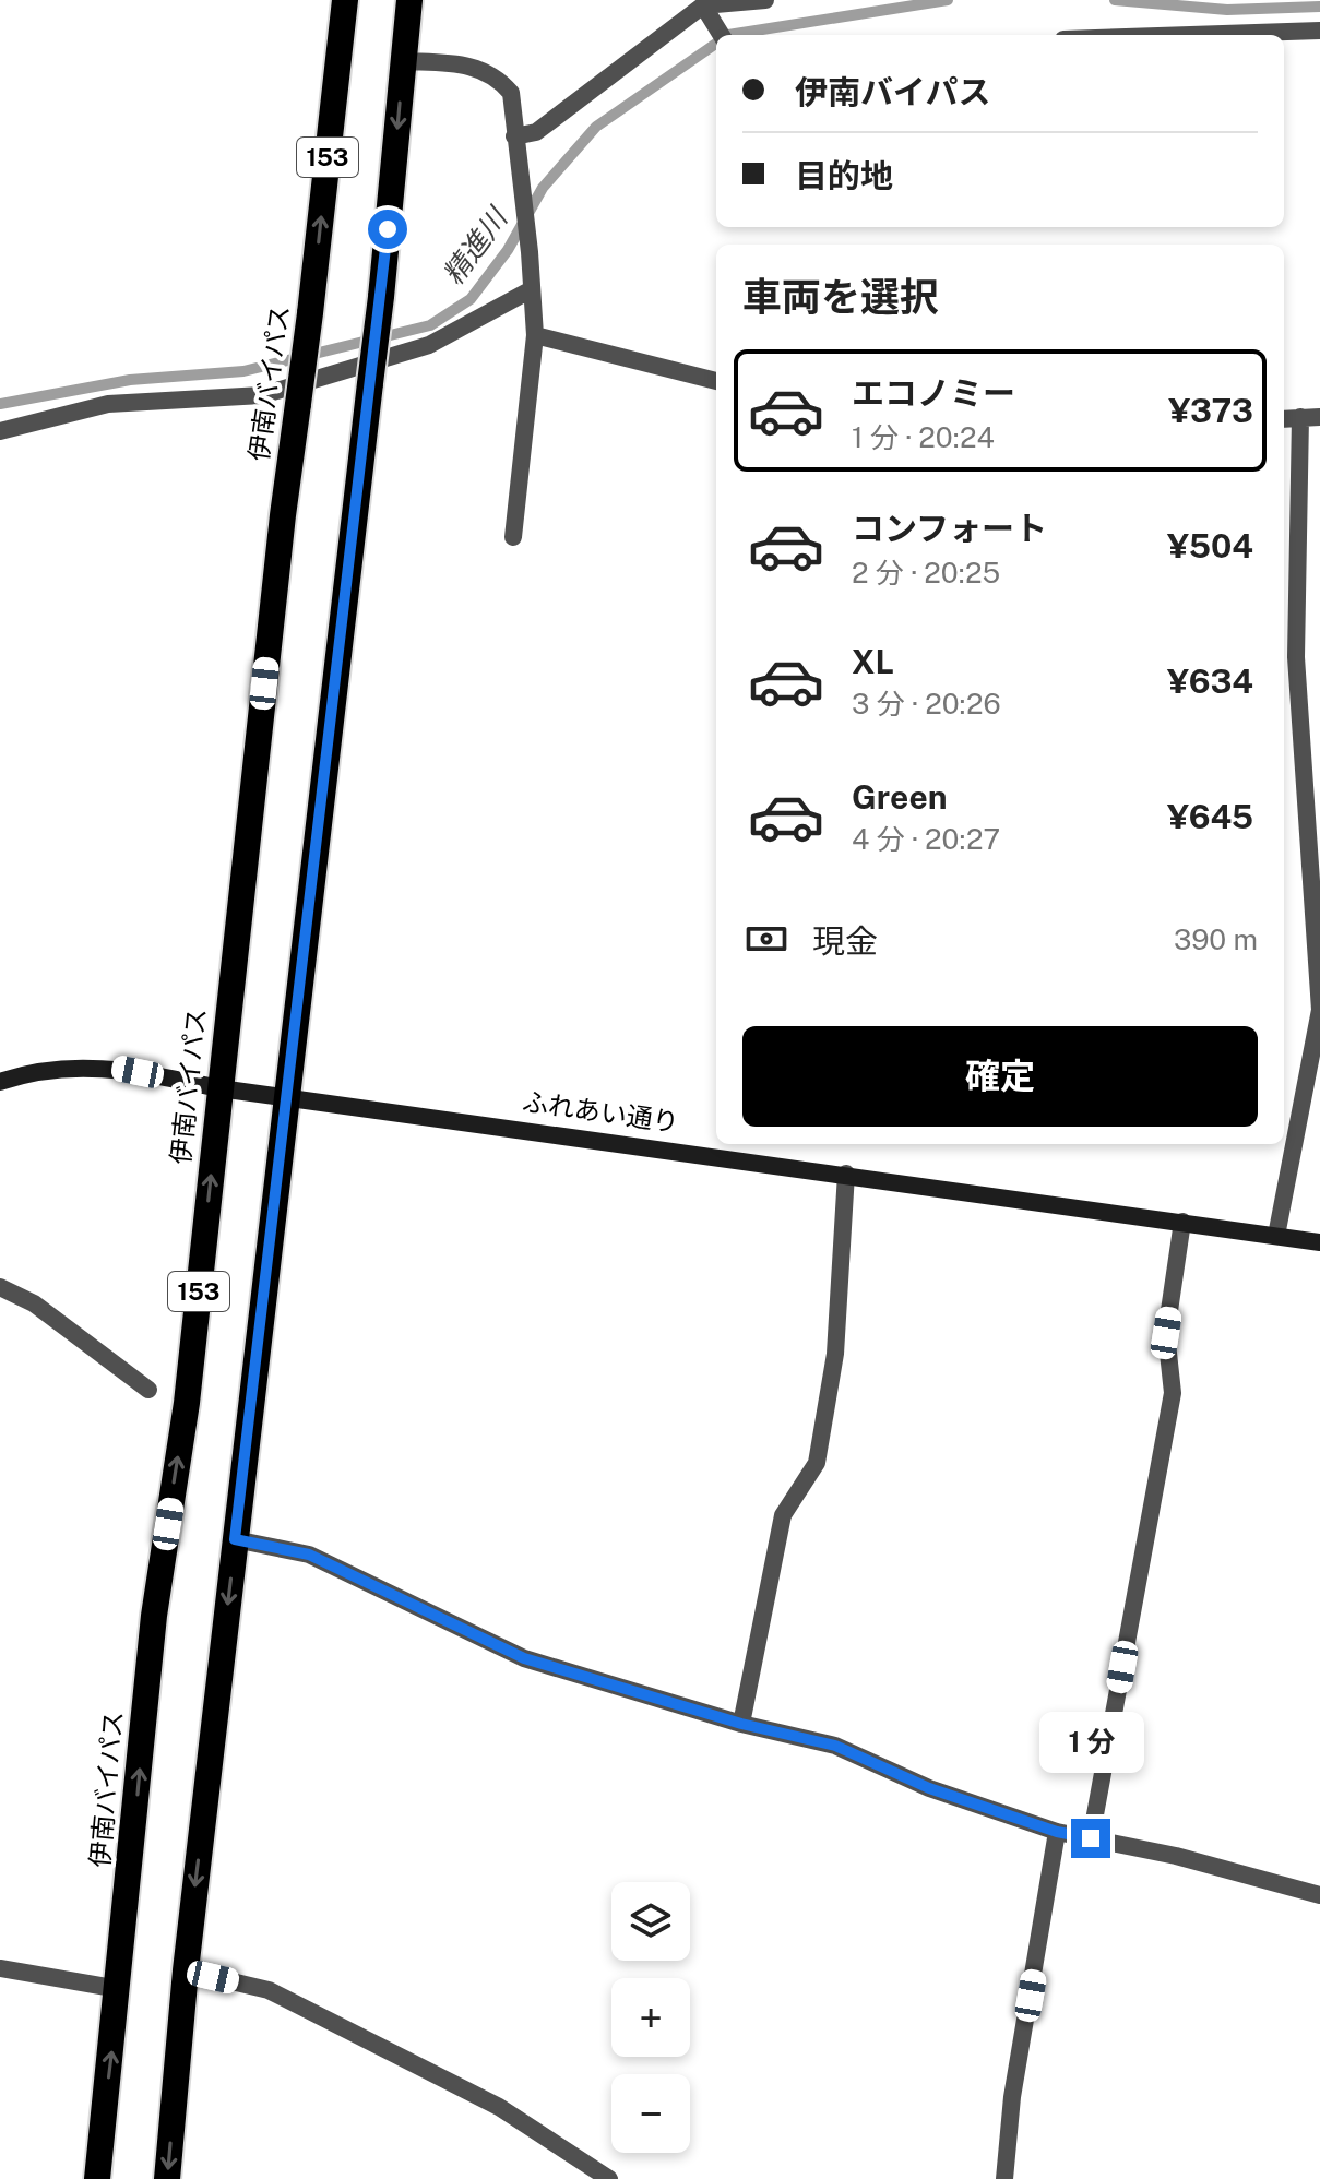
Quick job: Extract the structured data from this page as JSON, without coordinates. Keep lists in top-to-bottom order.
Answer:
{
  "streets": {
    "highway": ["153", "伊南バイパス"],
    "street": ["ふれあい通り"]
  },
  "crossings": [
    ["153", "ふれあい通り"],
    ["伊南バイパス", "ふれあい通り"]
  ],
  "water": ["精進川"],
  "page": {
    "banner": ["伊南バイパス", "目的地"],
    "heading": "車両を選択",
    "list": [
      {
        "name": "エコノミー",
        "note": "1 分 · 20:24",
        "value": "¥373"
      },
      {
        "name": "コンフォート",
        "note": "2 分 · 20:25",
        "value": "¥504"
      },
      {
        "name": "XL",
        "note": "3 分 · 20:26",
        "value": "¥634"
      },
      {
        "name": "Green",
        "note": "4 分 · 20:27",
        "value": "¥645"
      }
    ],
    "pay": ["現金", "390 m"],
    "buttons": "確定",
    "bubble": "1 分",
    "map_buttons": ["+", "−"]
  }
}
